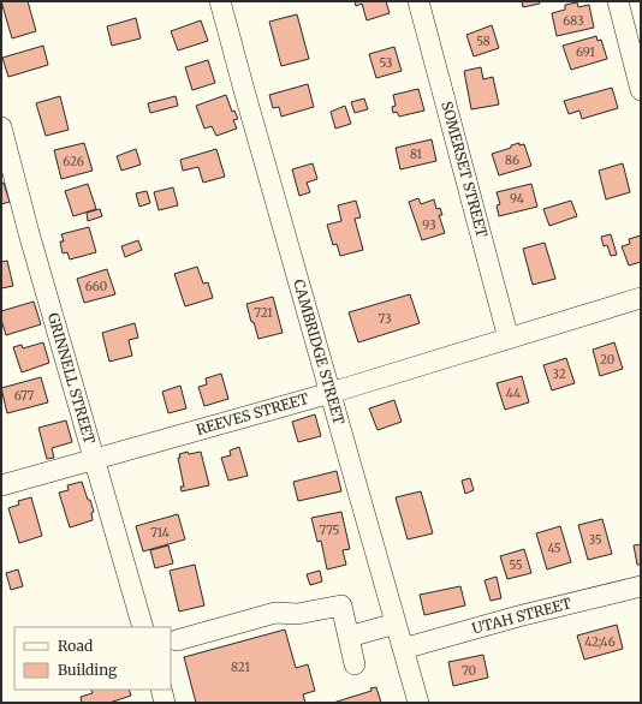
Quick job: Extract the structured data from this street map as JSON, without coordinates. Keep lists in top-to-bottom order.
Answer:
{
  "streets": {
    "street": [
      "SOMERSET STREET",
      "CAMBRIDGE STREET",
      "GRINNELL STREET",
      "REEVES STREET",
      "UTAH STREET"
    ]
  },
  "crossings": [
    ["SOMERSET STREET", "REEVES STREET"],
    ["CAMBRIDGE STREET", "REEVES STREET"],
    ["CAMBRIDGE STREET", "UTAH STREET"],
    ["GRINNELL STREET", "REEVES STREET"]
  ],
  "house_numbers": [
    "683",
    "58",
    "691",
    "53",
    "81",
    "86",
    "626",
    "94",
    "93",
    "660",
    "721",
    "73",
    "20",
    "32",
    "44",
    "677",
    "775",
    "714",
    "35",
    "45",
    "55",
    "42;46",
    "821",
    "70"
  ],
  "legend": ["Road", "Building"]
}
